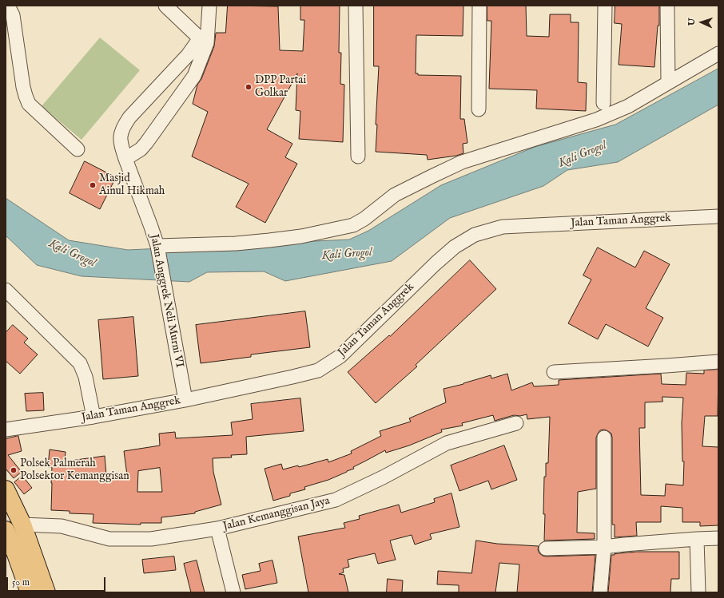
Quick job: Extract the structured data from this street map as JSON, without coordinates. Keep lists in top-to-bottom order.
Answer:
{
  "streets": {
    "street": ["Jalan Taman Anggrek", "Jalan Anggrek Neli Murni VI", "Jalan Kemanggisan Jaya"]
  },
  "crossings": [
    ["Jalan Taman Anggrek", "Jalan Anggrek Neli Murni VI"]
  ],
  "water": ["Kali Grogol"],
  "places": ["DPP Partai Golkar", "Masjid Ainul Hikmah", "Polsek Palmerah Polsektor Kemanggisan"],
  "scale_bar": "50 m",
  "north": "left"
}
